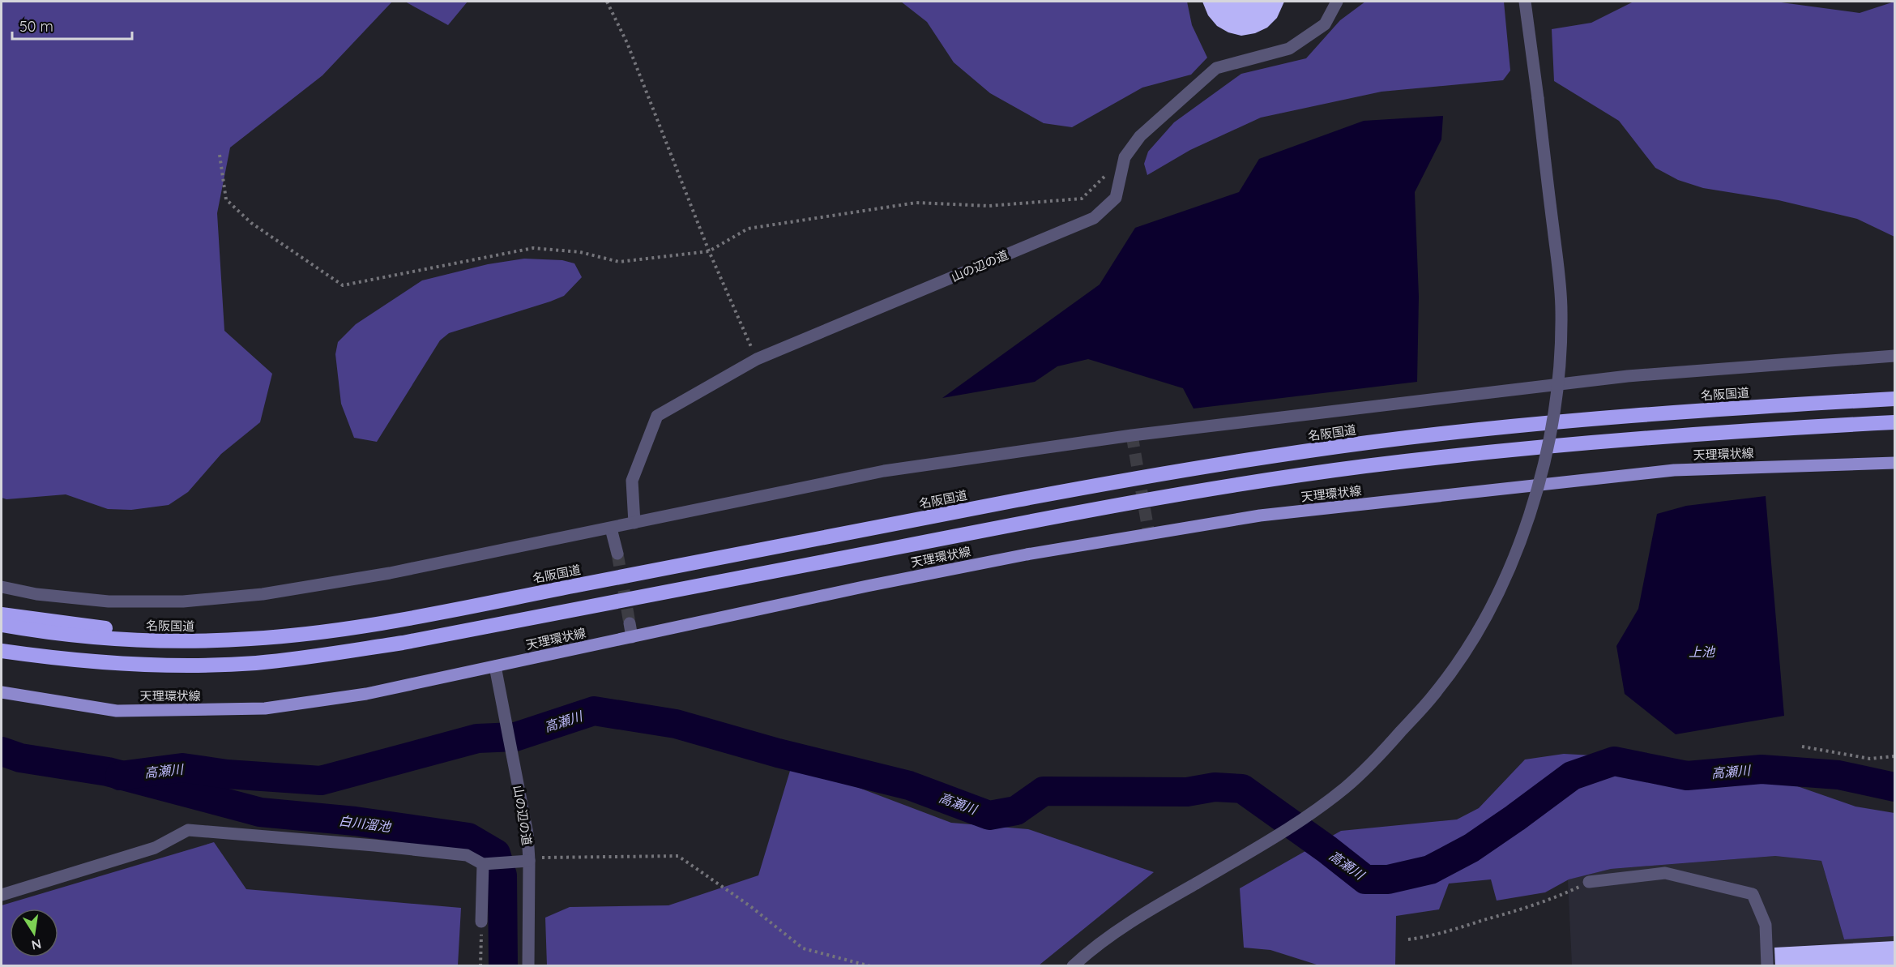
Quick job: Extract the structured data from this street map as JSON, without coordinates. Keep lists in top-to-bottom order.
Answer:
{
  "streets": {
    "highway": ["名阪国道"],
    "main road": ["天理環状線"],
    "street": ["山の辺の道"]
  },
  "crossings": [
    ["山の辺の道", "天理環状線"]
  ],
  "water": ["上池", "高瀬川", "白川溜池"],
  "scale_bar": "50 m",
  "north": "bottom"
}
